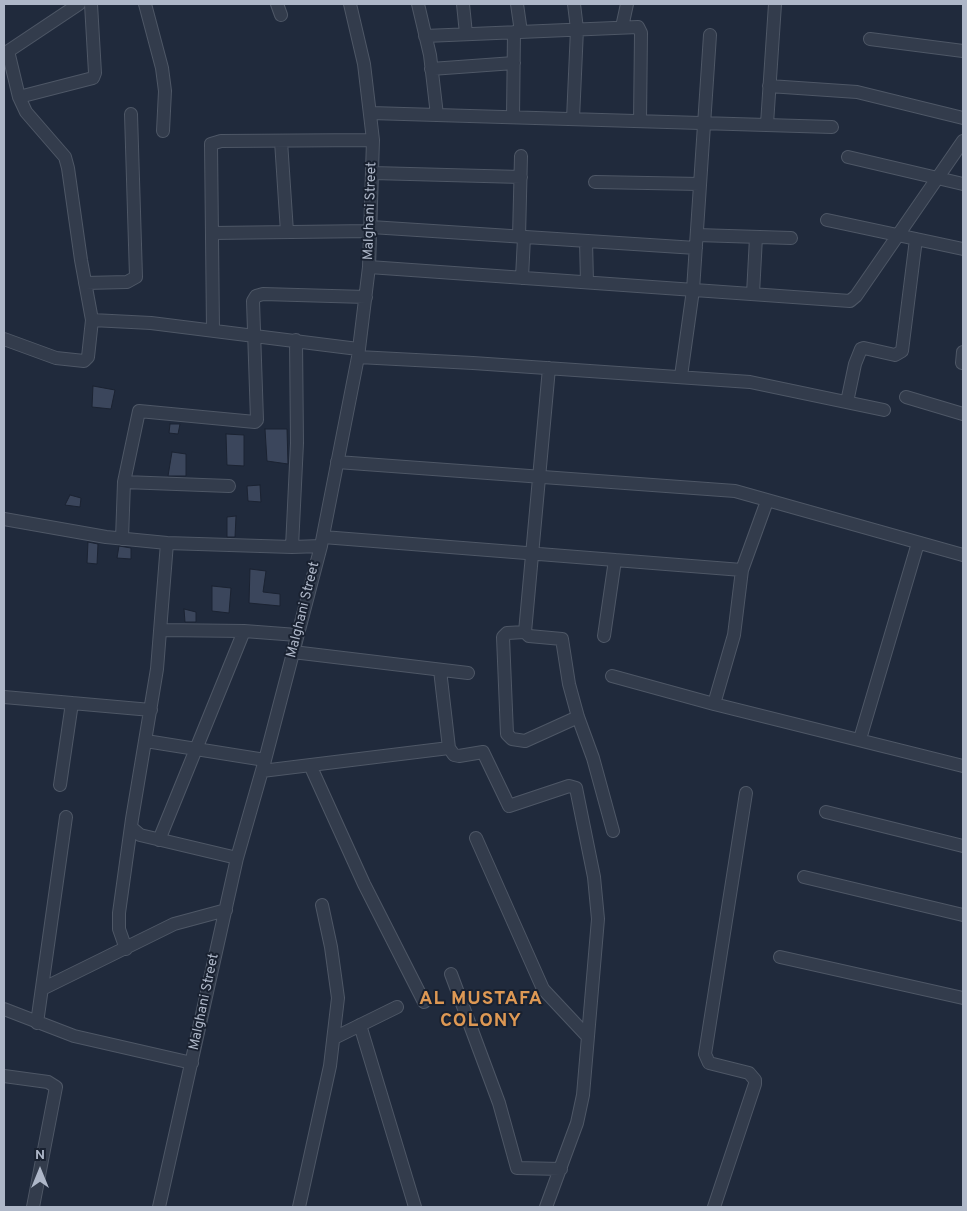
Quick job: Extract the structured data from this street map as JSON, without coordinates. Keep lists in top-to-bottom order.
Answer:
{
  "streets": {
    "street": ["Malghani Street"]
  },
  "districts": ["AL MUSTAFA COLONY"],
  "north": "top"
}
